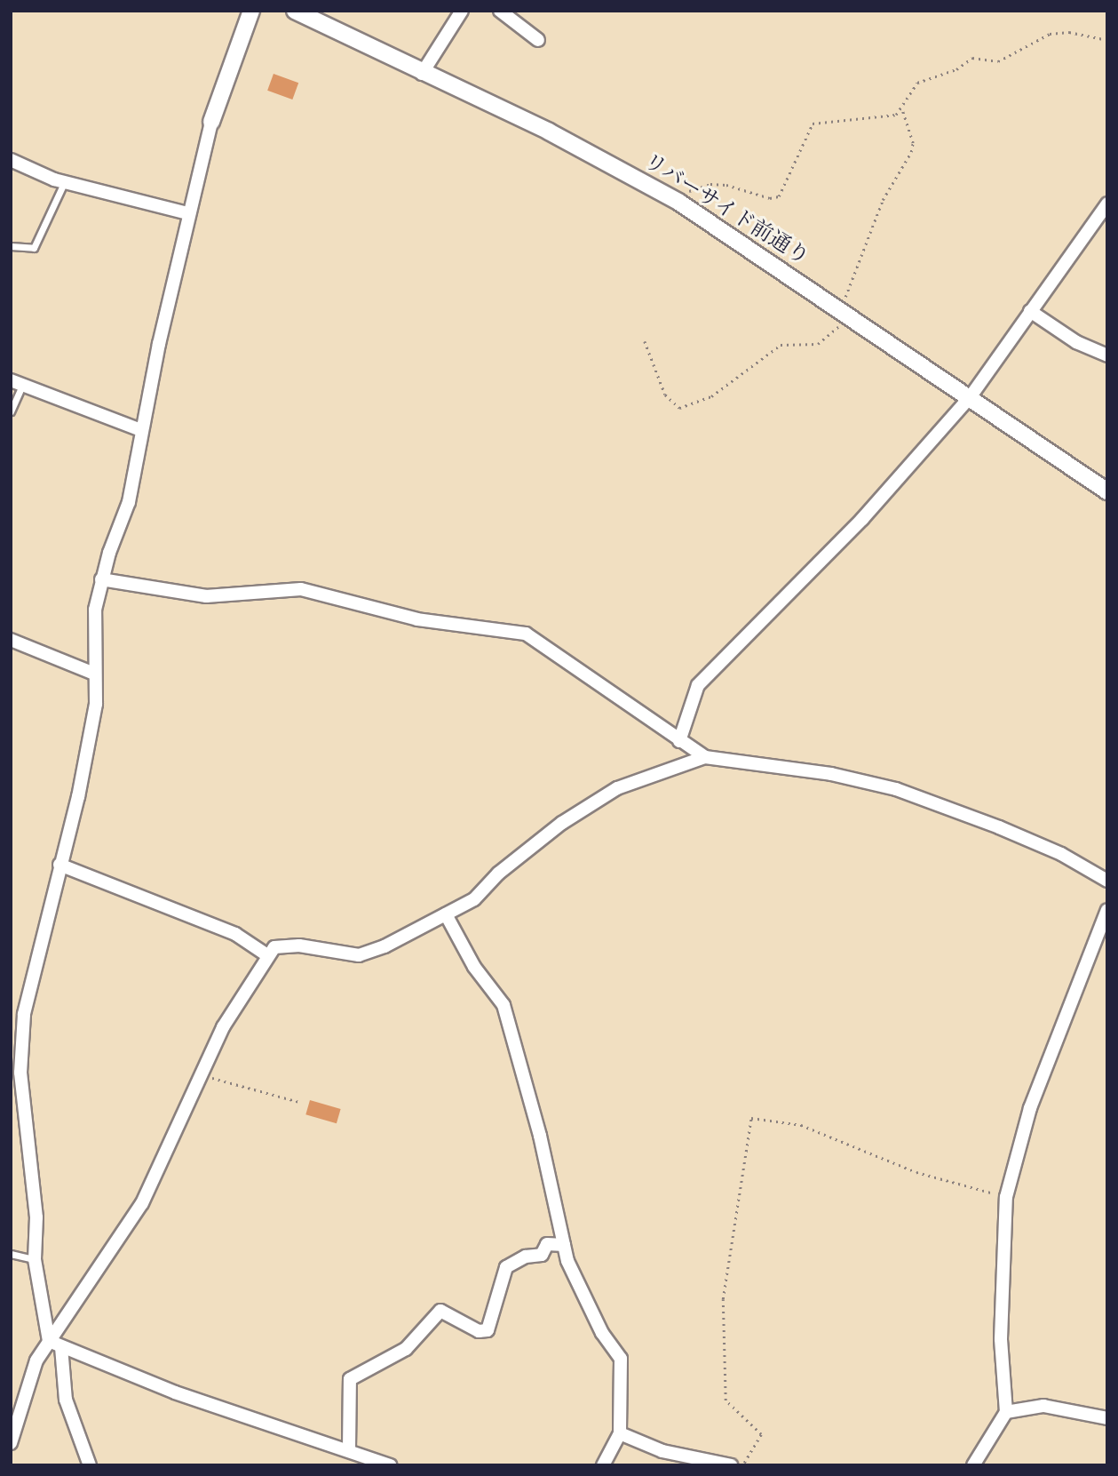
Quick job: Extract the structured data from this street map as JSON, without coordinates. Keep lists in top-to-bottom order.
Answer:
{
  "streets": {
    "street": ["リバーサイド前通り"]
  }
}
